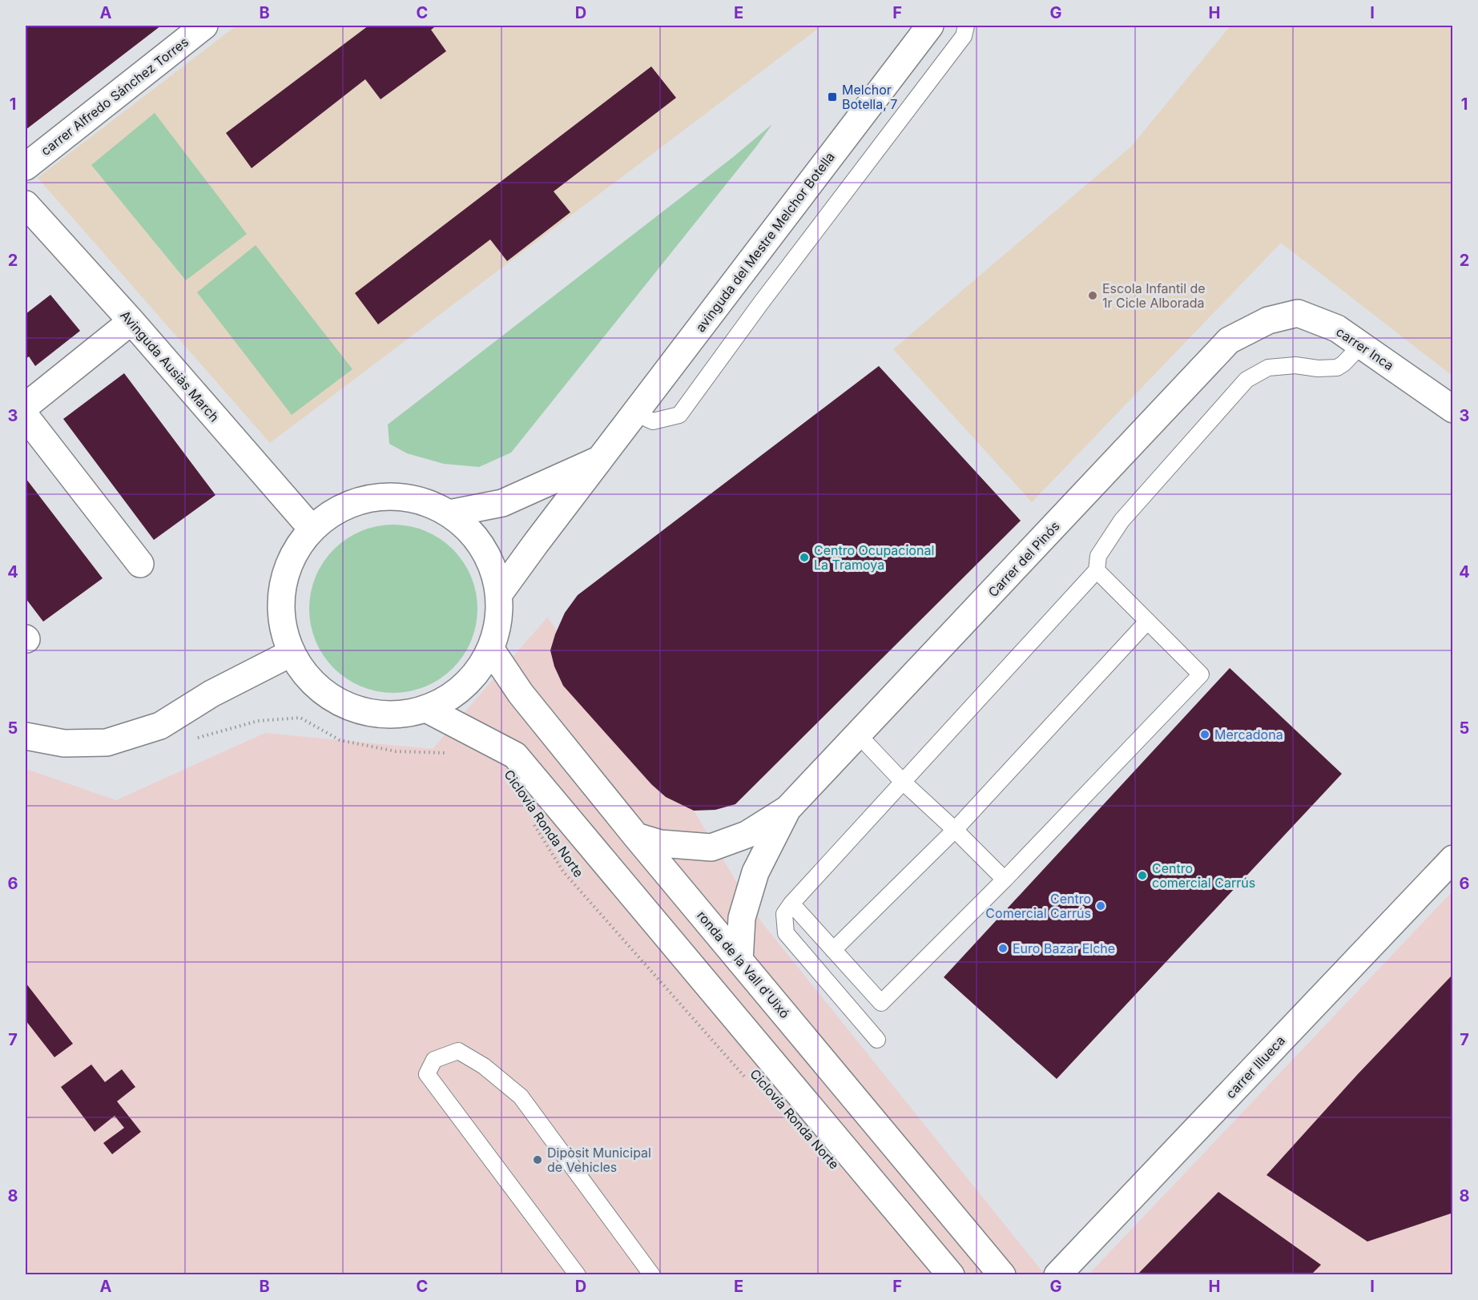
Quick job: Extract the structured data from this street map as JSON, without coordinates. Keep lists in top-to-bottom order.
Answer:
{
  "streets": {
    "street": [
      "carrer Alfredo Sánchez Torres",
      "avinguda del Mestre Melchor Botella",
      "carrer Inca",
      "Avinguda Ausiàs March",
      "Carrer del Pinós",
      "ronda de la Vall d'Uixó",
      "carrer Illueca"
    ],
    "path": ["Ciclovía Ronda Norte"]
  },
  "crossings": [
    ["carrer Inca", "Carrer del Pinós"],
    ["Carrer del Pinós", "ronda de la Vall d'Uixó"]
  ],
  "places": {
    "transit": ["Melchor Botella, 7"],
    "other": [
      "Escola Infantil de 1r Cicle Alborada",
      "Centro Ocupacional La Tramoya",
      "Mercadona",
      "Centro comercial Carrús",
      "Centro Comercial Carrús",
      "Euro Bazar Elche",
      "Dipòsit Municipal de Vehicles"
    ]
  },
  "grid": {
    "columns": [
      "A",
      "B",
      "C",
      "D",
      "E",
      "F",
      "G",
      "H",
      "I"
    ],
    "rows": [
      "1",
      "2",
      "3",
      "4",
      "5",
      "6",
      "7",
      "8"
    ]
  }
}
